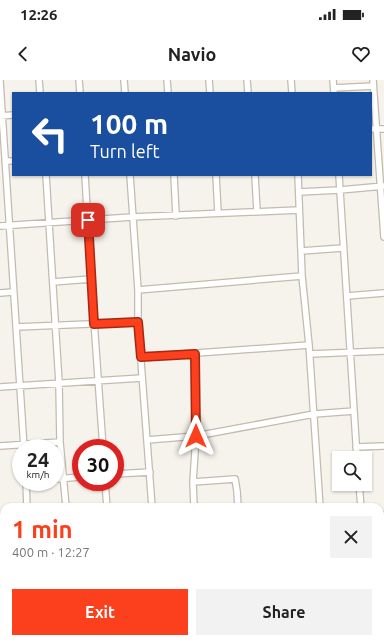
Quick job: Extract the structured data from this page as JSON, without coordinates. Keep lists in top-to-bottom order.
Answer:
{
  "page": {
    "status": "12:26",
    "header": "Navio",
    "turn": ["100 m", "Turn left"],
    "speed": "24 km/h",
    "limit": "30",
    "heading": ["1 min", "400 m · 12:27"],
    "buttons": ["Exit", "Share"]
  }
}
